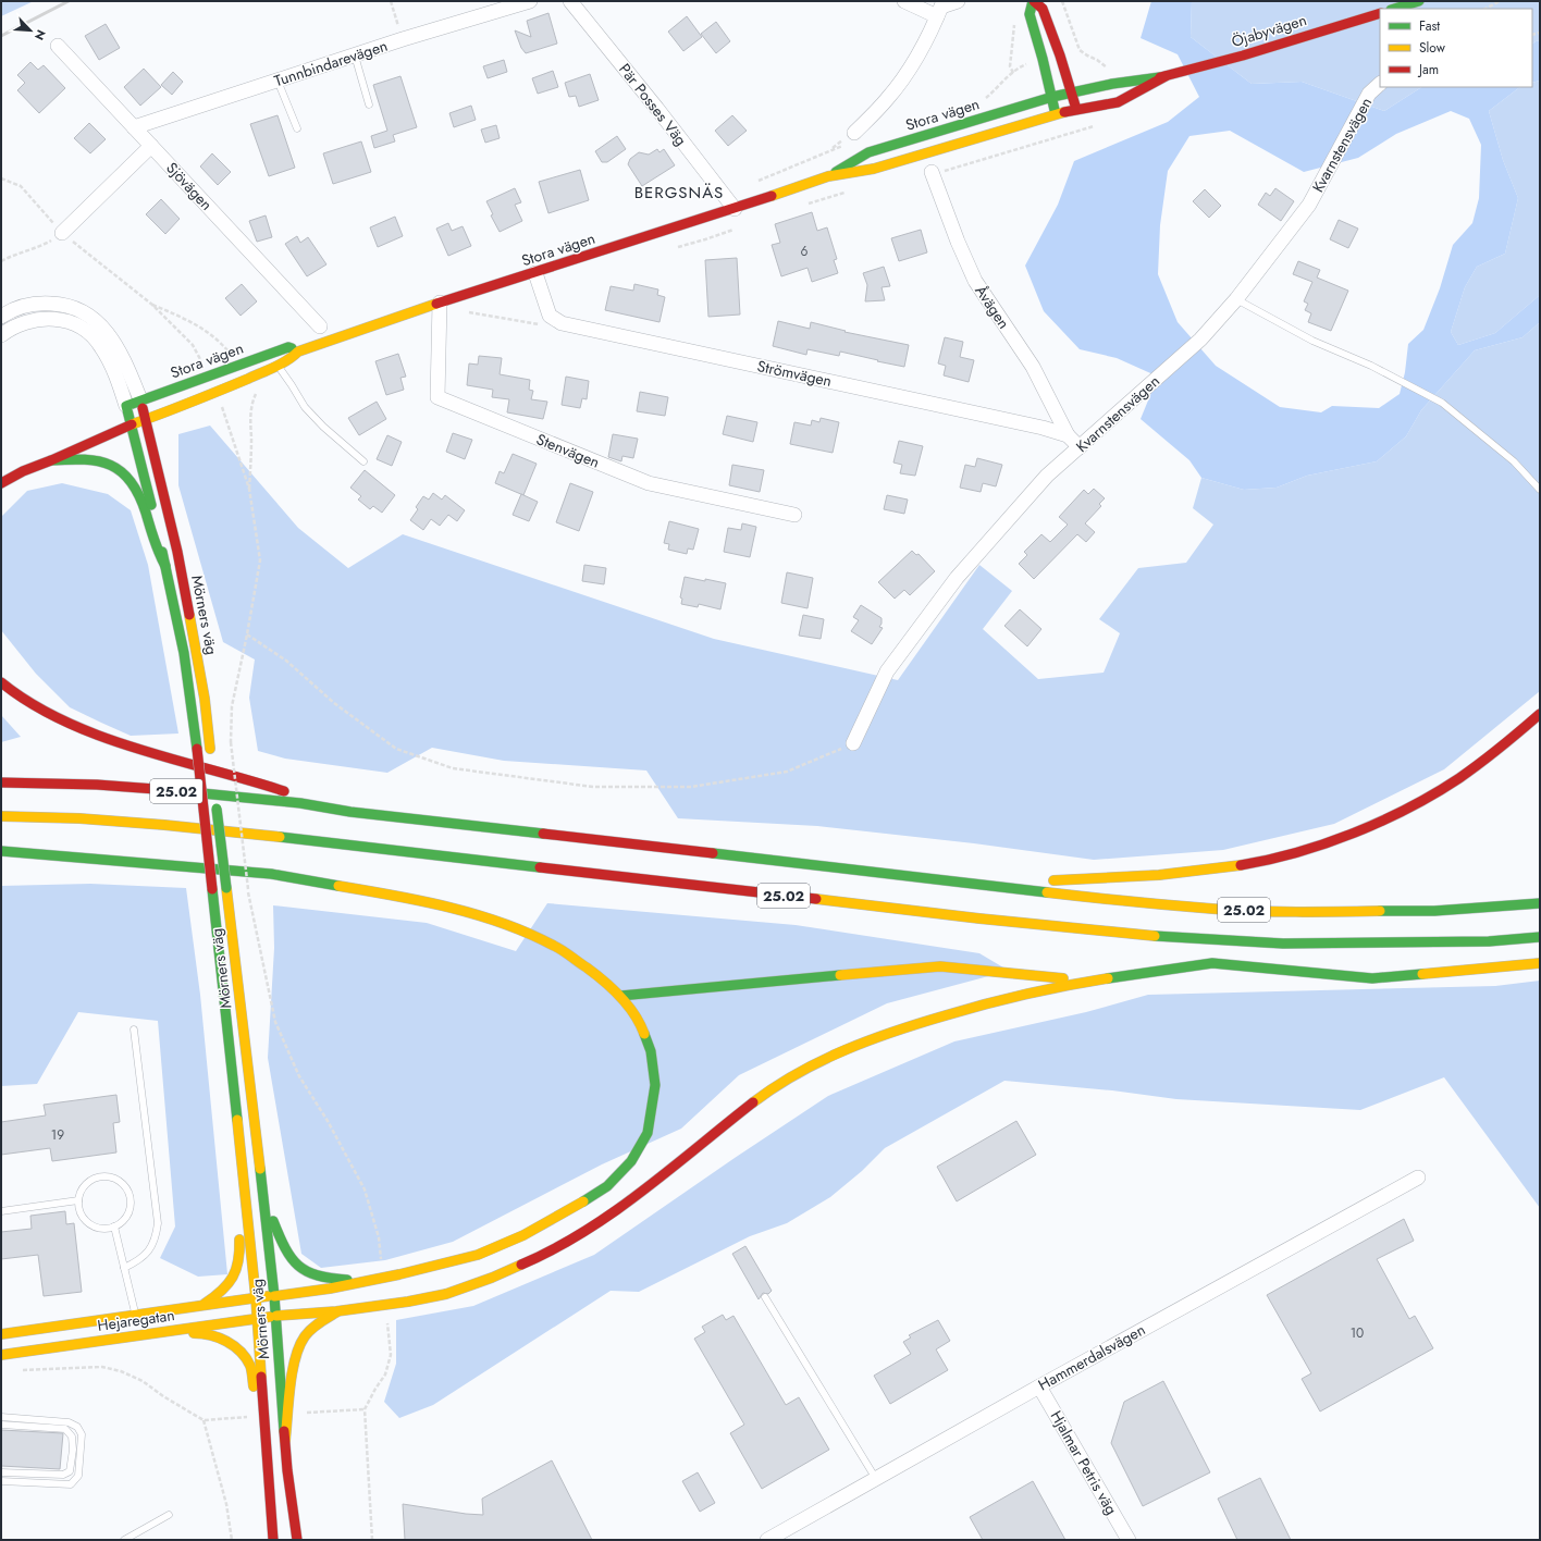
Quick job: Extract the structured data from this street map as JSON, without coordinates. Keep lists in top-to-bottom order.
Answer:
{
  "streets": {
    "main road": [
      "Öjabyvägen",
      "Stora vägen",
      "Mörners väg",
      "25.02",
      "Hejaregatan"
    ],
    "street": [
      "Tunnbindarevägen",
      "Pär Posses Väg",
      "Kvarnstensvägen",
      "Sjövägen",
      "Åvägen",
      "Strömvägen",
      "Stenvägen",
      "Hammerdalsvägen",
      "Hjalmar Petris väg"
    ]
  },
  "crossings": [
    ["Öjabyvägen", "Stora vägen"],
    ["Tunnbindarevägen", "Sjövägen"],
    ["Pär Posses Väg", "Stora vägen"],
    ["Stora vägen", "Stenvägen"],
    ["Stora vägen", "Mörners väg"],
    ["Kvarnstensvägen", "Strömvägen"],
    ["Åvägen", "Strömvägen"],
    ["Mörners väg", "Hejaregatan"],
    ["Hammerdalsvägen", "Hjalmar Petris väg"]
  ],
  "districts": ["BERGSNÄS"],
  "house_numbers": ["6", "19", "10"],
  "legend": ["Fast", "Slow", "Jam"],
  "north": "bottom right"
}
